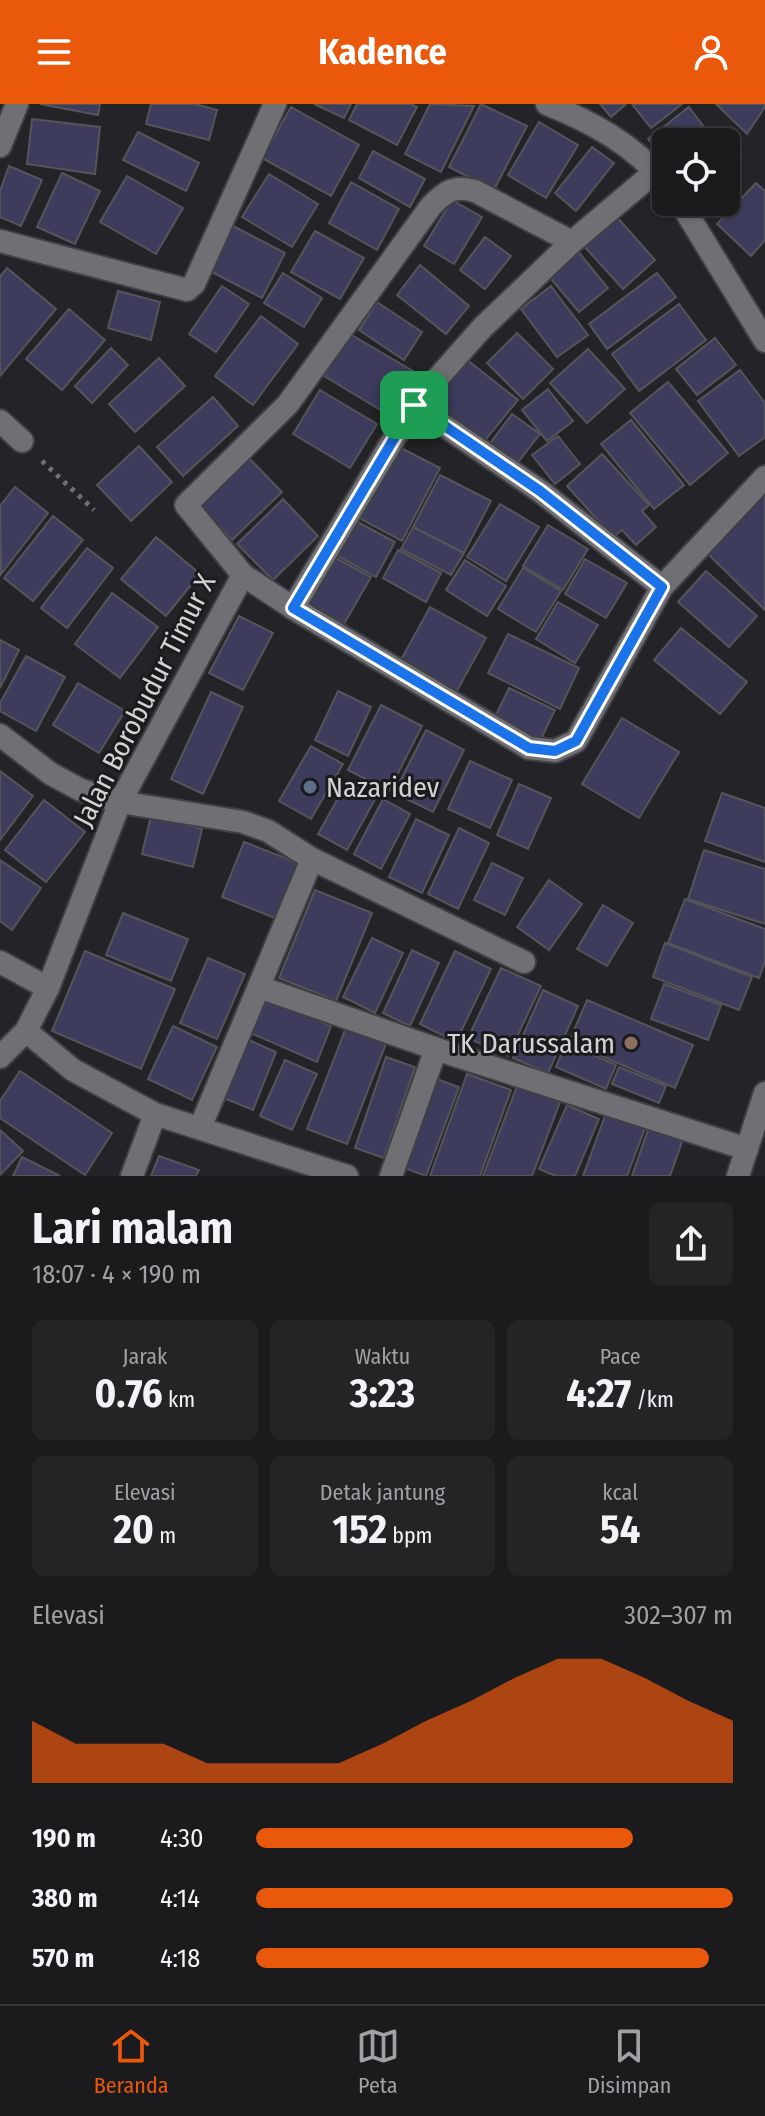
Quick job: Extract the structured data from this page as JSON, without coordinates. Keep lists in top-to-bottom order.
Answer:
{
  "streets": {
    "street": ["Jalan Borobudur Timur X"]
  },
  "places": ["Nazaridev", "TK Darussalam"],
  "page": {
    "header": "Kadence",
    "heading": ["Lari malam", "18:07 · 4 × 190 m"],
    "stats": [
      ["Jarak", "0.76 km"],
      ["Waktu", "3:23"],
      ["Pace", "4:27 /km"],
      ["Elevasi", "20 m"],
      ["Detak jantung", "152 bpm"],
      ["kcal", "54"]
    ],
    "chart": ["Elevasi", "302–307 m"],
    "list": [
      {
        "name": "190 m",
        "note": "4:30"
      },
      {
        "name": "380 m",
        "note": "4:14"
      },
      {
        "name": "570 m",
        "note": "4:18"
      }
    ],
    "tabs": ["Beranda", "Peta", "Disimpan"]
  }
}
